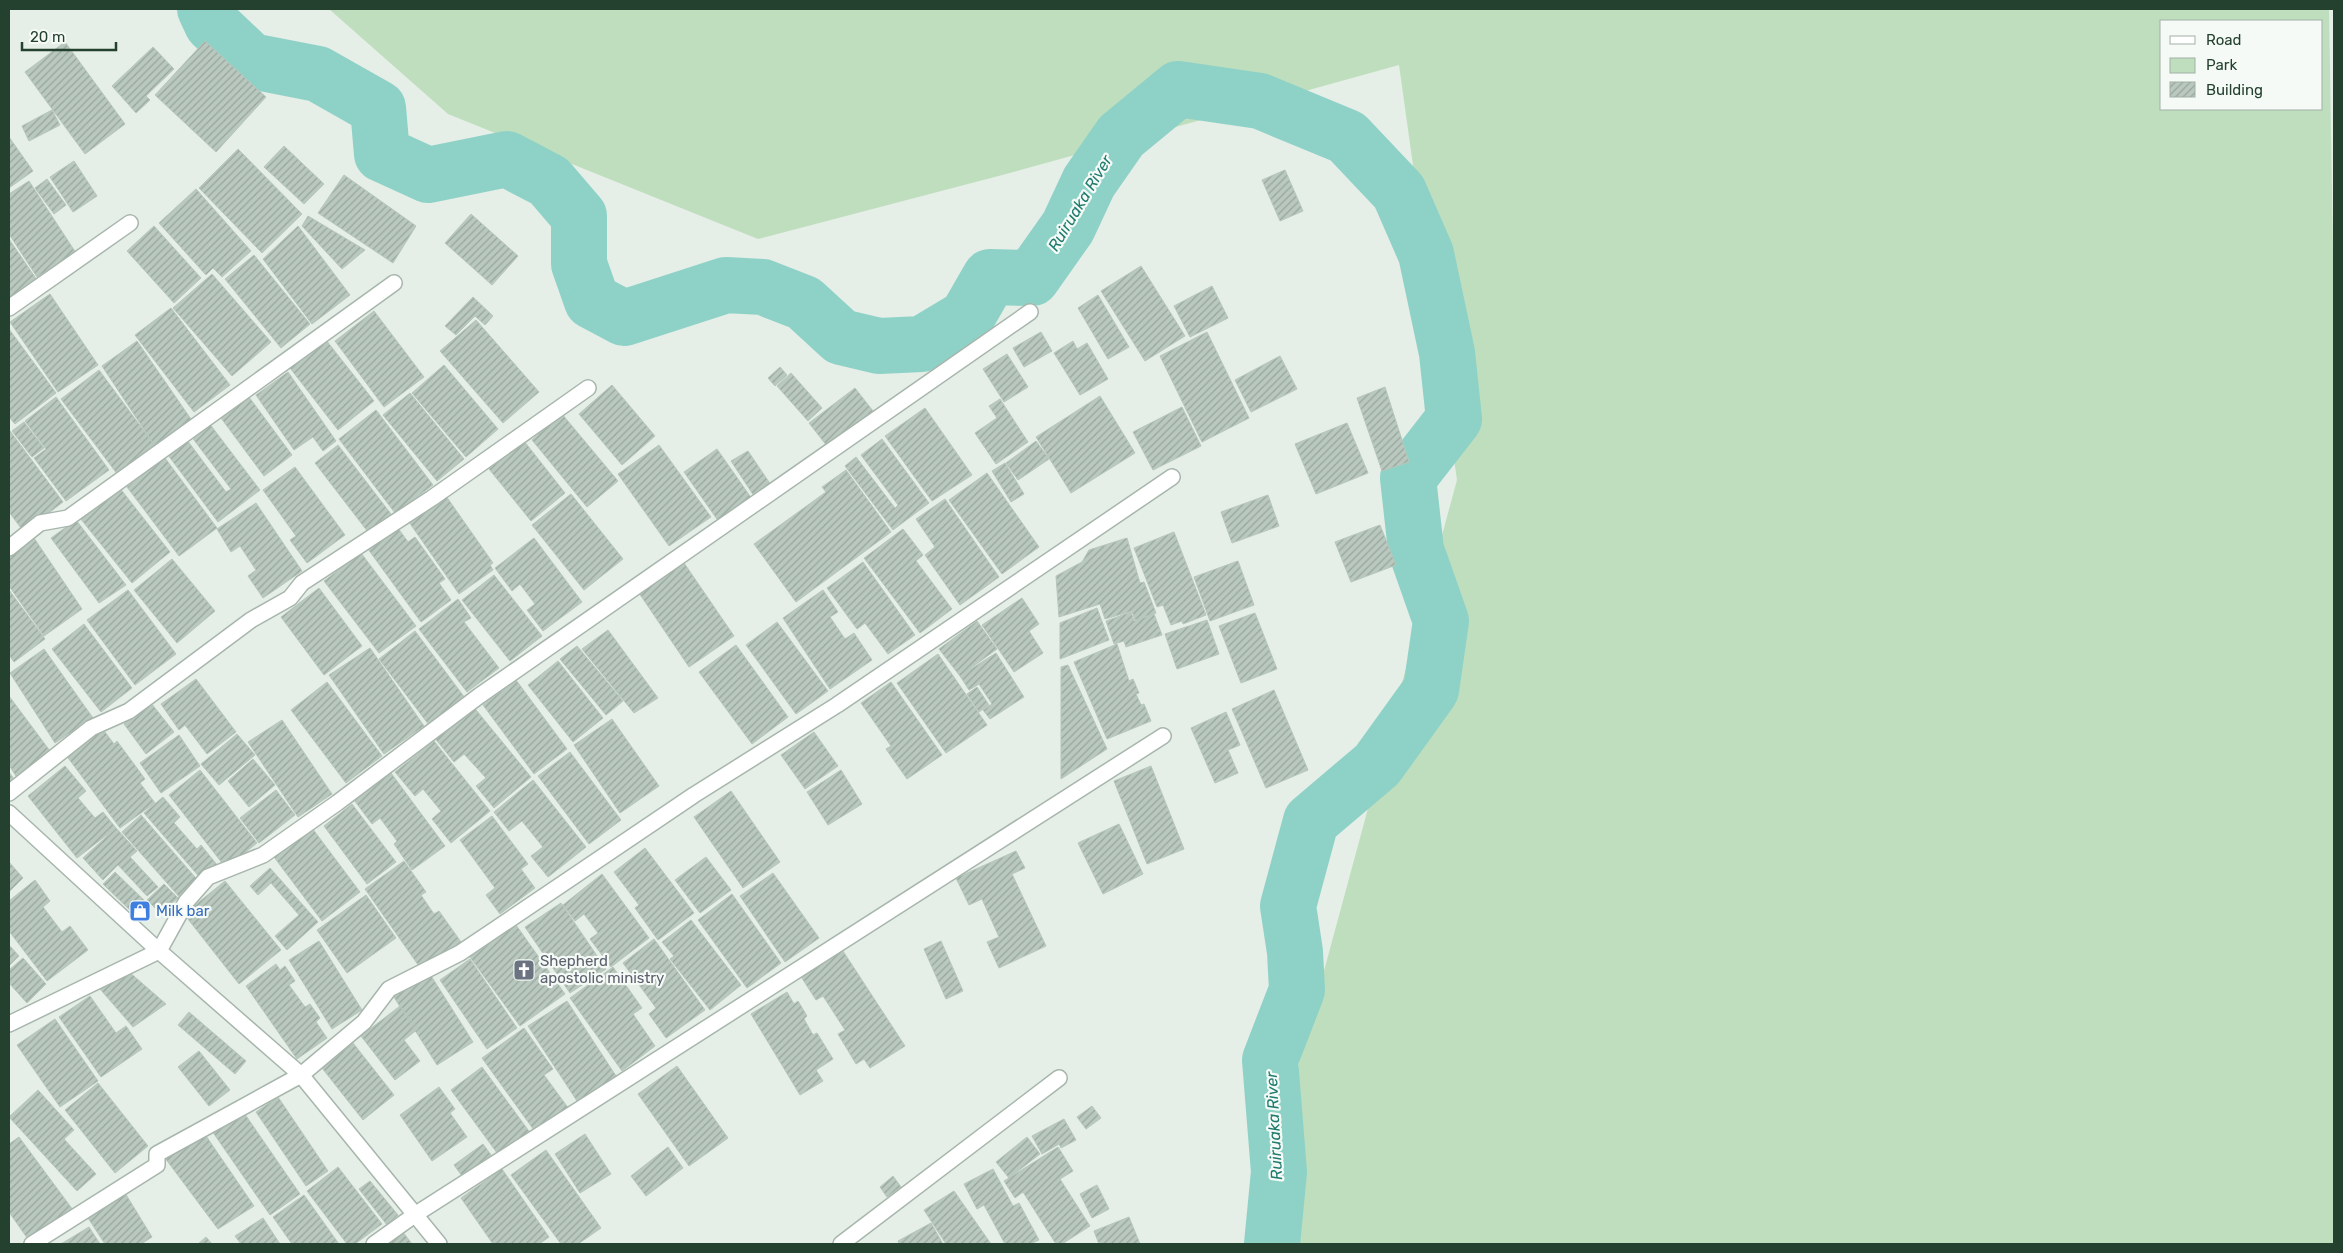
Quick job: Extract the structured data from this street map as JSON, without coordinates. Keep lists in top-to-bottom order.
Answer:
{
  "water": ["Ruiruaka River"],
  "places": {
    "shop": ["Milk bar"],
    "church": ["Shepherd apostolic ministry"]
  },
  "legend": ["Road", "Park", "Building"],
  "scale_bar": "20 m"
}
